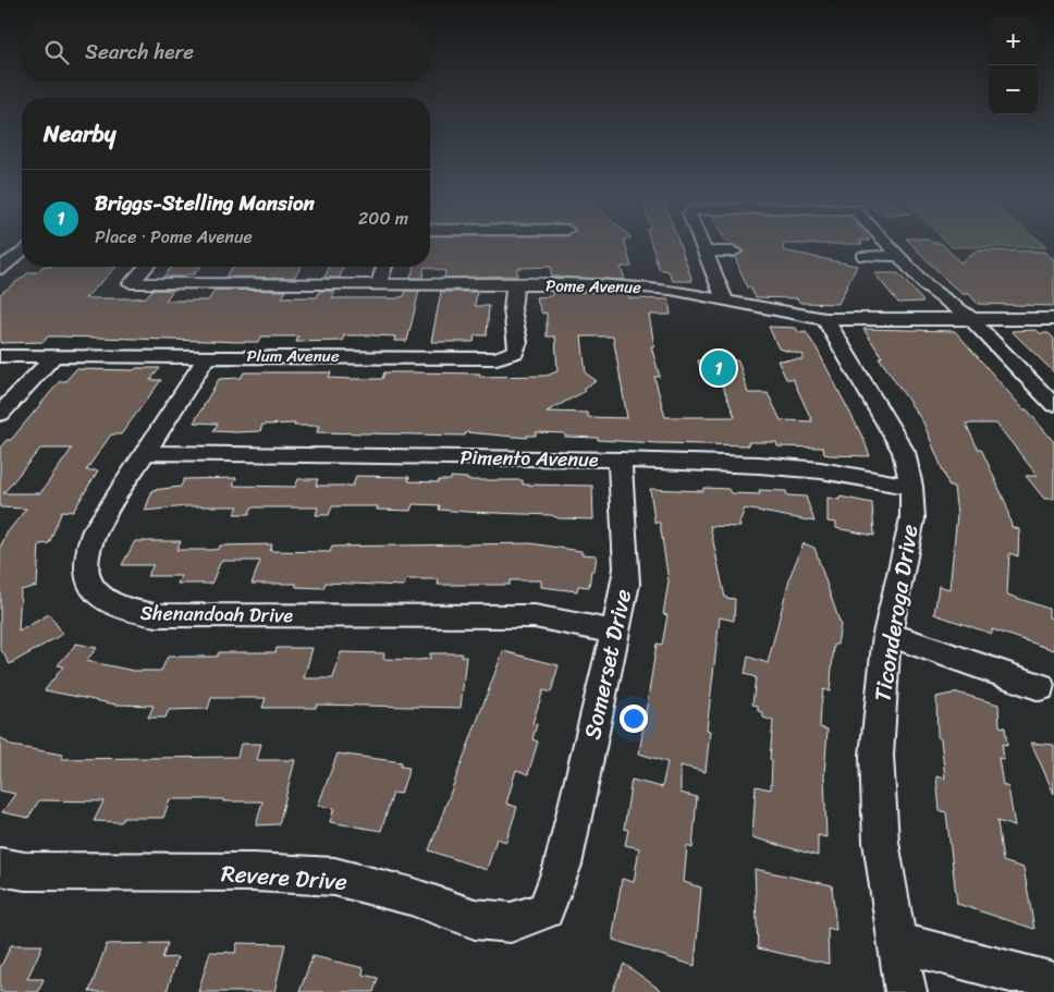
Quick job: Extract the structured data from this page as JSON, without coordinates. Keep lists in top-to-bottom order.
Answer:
{
  "streets": {
    "street": [
      "Pome Avenue",
      "Plum Avenue",
      "Pimento Avenue",
      "Ticonderoga Drive",
      "Shenandoah Drive",
      "Somerset Drive",
      "Revere Drive"
    ]
  },
  "crossings": [
    ["Pome Avenue", "Plum Avenue"],
    ["Pome Avenue", "Ticonderoga Drive"],
    ["Plum Avenue", "Shenandoah Drive"],
    ["Pimento Avenue", "Ticonderoga Drive"],
    ["Pimento Avenue", "Shenandoah Drive"],
    ["Pimento Avenue", "Somerset Drive"],
    ["Shenandoah Drive", "Somerset Drive"],
    ["Somerset Drive", "Revere Drive"]
  ],
  "page": {
    "map_buttons": ["+", "−"],
    "search": "Search here",
    "heading": "Nearby",
    "list": [
      {
        "mark": "1",
        "name": "Briggs-Stelling Mansion",
        "note": "Place · Pome Avenue",
        "value": "200 m"
      }
    ],
    "pins": "1"
  }
}
